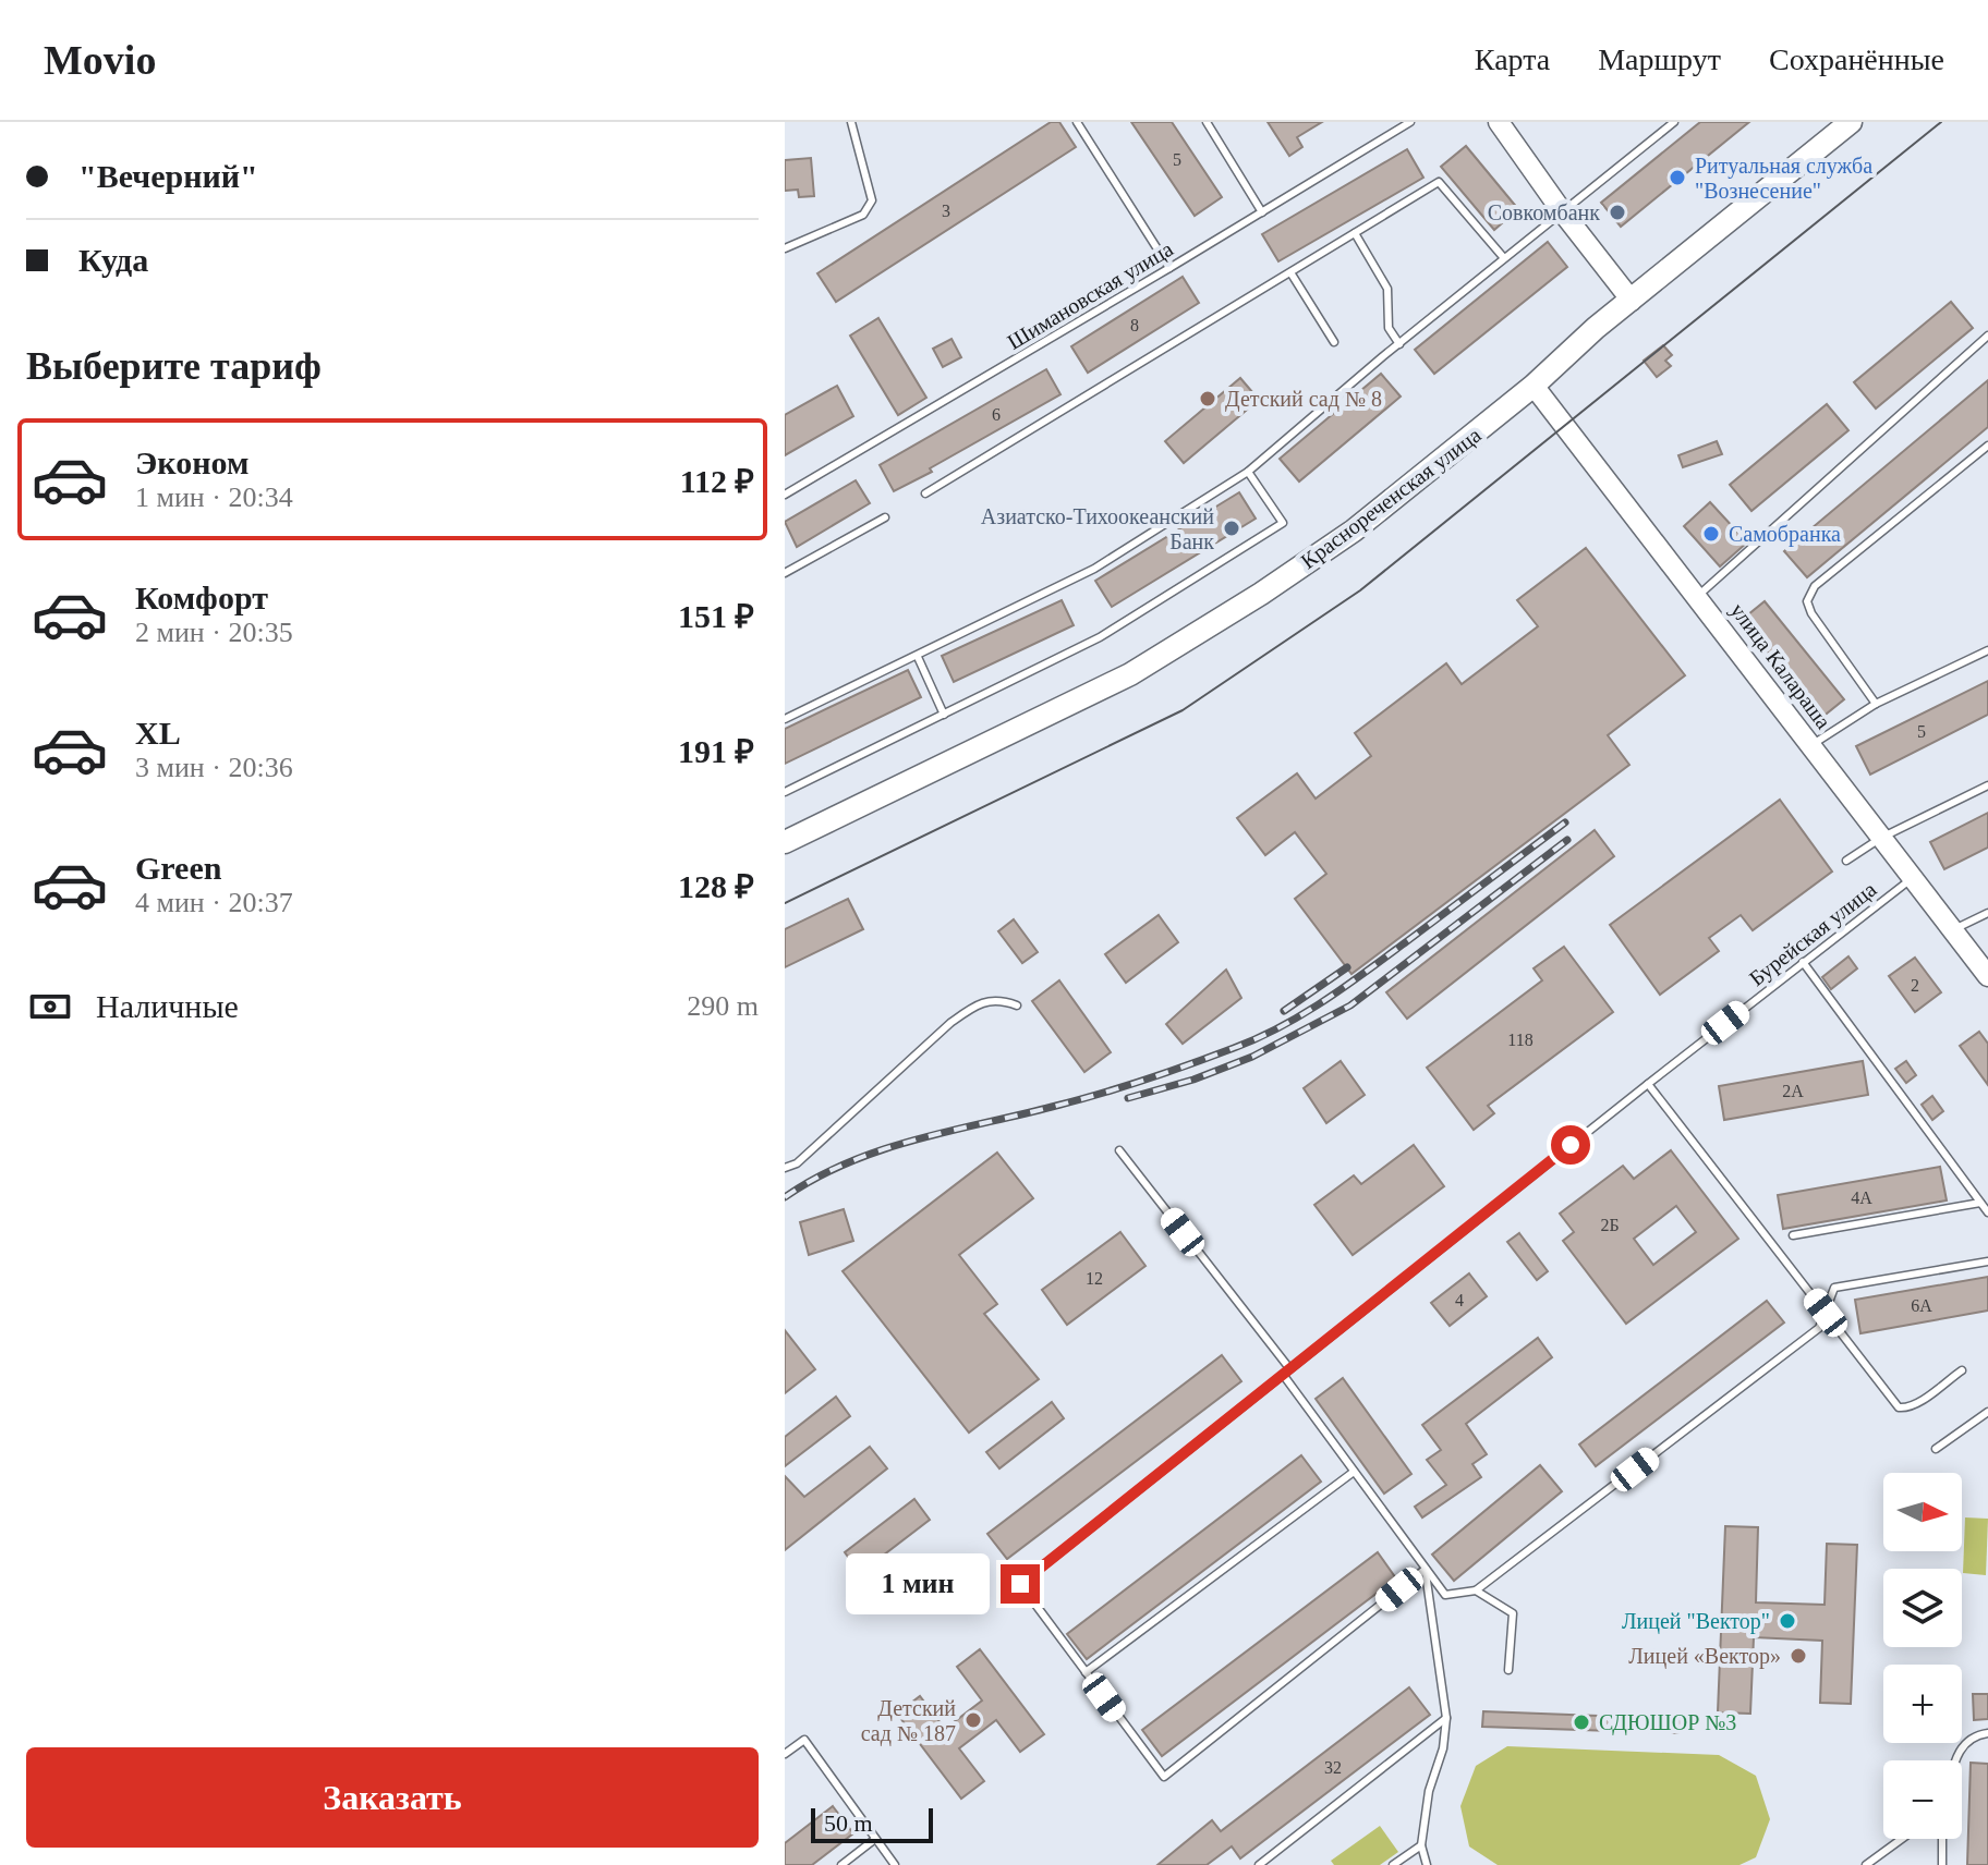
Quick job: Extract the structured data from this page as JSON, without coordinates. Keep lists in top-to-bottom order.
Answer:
{
  "streets": {
    "main road": ["Краснореченская улица"],
    "street": ["улица Калараша"],
    "lane": ["Шимановская улица", "Бурейская улица"]
  },
  "crossings": [
    ["Краснореченская улица", "улица Калараша"],
    ["улица Калараша", "Бурейская улица"]
  ],
  "places": [
    "Ритуальная служба \"Вознесение\"",
    "Совкомбанк",
    "Детский сад № 8",
    "Азиатско-Тихоокеанский Банк",
    "Самобранка",
    "Лицей \"Вектор\"",
    "Лицей «Вектор»",
    "Детский сад № 187",
    "СДЮШОР №3"
  ],
  "house_numbers": [
    "5",
    "3",
    "8",
    "6",
    "5",
    "2",
    "118",
    "2А",
    "4А",
    "2Б",
    "12",
    "4",
    "6А",
    "32"
  ],
  "scale_bar": "50 m",
  "north": "right",
  "page": {
    "header": "Movio",
    "nav": ["Карта", "Маршрут", "Сохранённые"],
    "banner": ["\"Вечерний\"", "Куда"],
    "heading": "Выберите тариф",
    "list": [
      {
        "name": "Эконом",
        "note": "1 мин · 20:34",
        "value": "112 ₽"
      },
      {
        "name": "Комфорт",
        "note": "2 мин · 20:35",
        "value": "151 ₽"
      },
      {
        "name": "XL",
        "note": "3 мин · 20:36",
        "value": "191 ₽"
      },
      {
        "name": "Green",
        "note": "4 мин · 20:37",
        "value": "128 ₽"
      }
    ],
    "pay": ["Наличные", "290 m"],
    "map_buttons": ["+", "−"],
    "bubble": "1 мин",
    "buttons": "Заказать",
    "scale": "50 m"
  }
}
